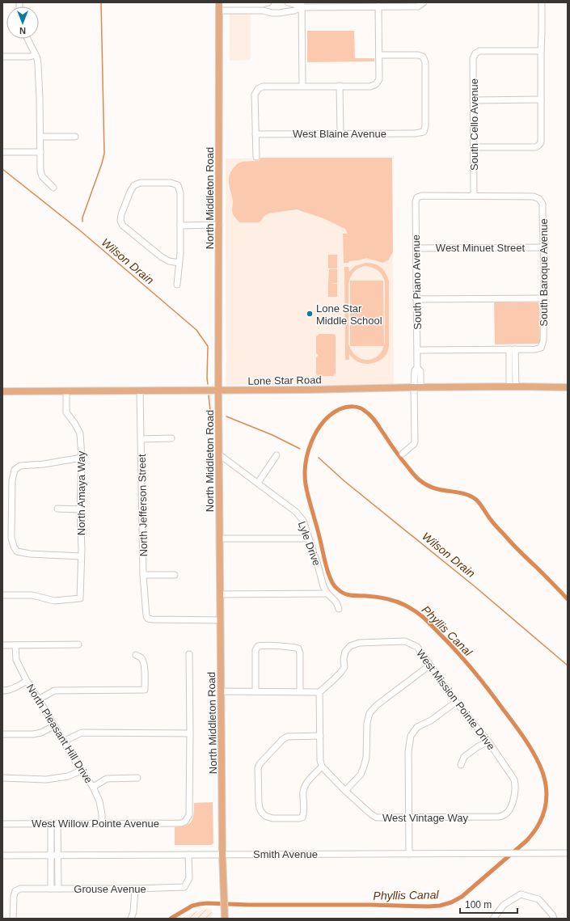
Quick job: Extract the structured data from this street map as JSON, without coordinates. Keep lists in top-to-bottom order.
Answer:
{
  "streets": {
    "main road": ["North Middleton Road", "Lone Star Road"],
    "street": [
      "South Cello Avenue",
      "West Blaine Avenue",
      "West Minuet Street",
      "South Baroque Avenue",
      "South Piano Avenue",
      "North Amaya Way",
      "North Jefferson Street",
      "Lyle Drive",
      "West Mission Pointe Drive",
      "North Pleasant Hill Drive",
      "West Vintage Way",
      "West Willow Pointe Avenue",
      "Smith Avenue",
      "Grouse Avenue"
    ]
  },
  "crossings": [
    ["South Cello Avenue", "South Baroque Avenue"],
    ["South Cello Avenue", "South Piano Avenue"],
    ["North Middleton Road", "Lone Star Road"],
    ["North Middleton Road", "North Jefferson Street"],
    ["North Middleton Road", "Lyle Drive"],
    ["North Middleton Road", "Smith Avenue"],
    ["West Minuet Street", "South Baroque Avenue"],
    ["West Minuet Street", "South Piano Avenue"],
    ["South Baroque Avenue", "South Piano Avenue"],
    ["South Piano Avenue", "Lone Star Road"],
    ["Lone Star Road", "North Amaya Way"],
    ["Lone Star Road", "North Jefferson Street"],
    ["West Mission Pointe Drive", "West Vintage Way"],
    ["North Pleasant Hill Drive", "West Willow Pointe Avenue"],
    ["Smith Avenue", "Grouse Avenue"]
  ],
  "water": ["Wilson Drain", "Phyllis Canal"],
  "places": ["Lone Star Middle School"],
  "scale_bar": "100 m",
  "north": "bottom"
}
